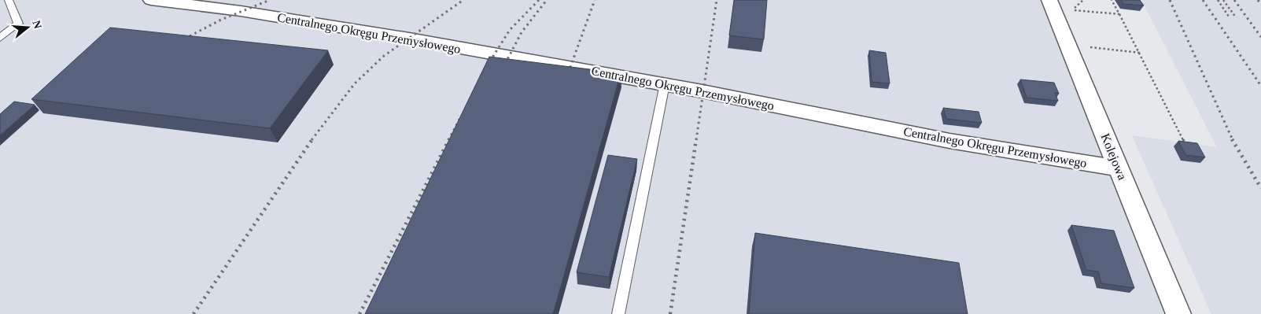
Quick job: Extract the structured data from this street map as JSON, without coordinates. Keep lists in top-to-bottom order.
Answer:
{
  "streets": {
    "street": ["Centralnego Okręgu Przemysłowego", "Kolejowa"]
  },
  "crossings": [
    ["Centralnego Okręgu Przemysłowego", "Kolejowa"]
  ],
  "north": "right"
}
